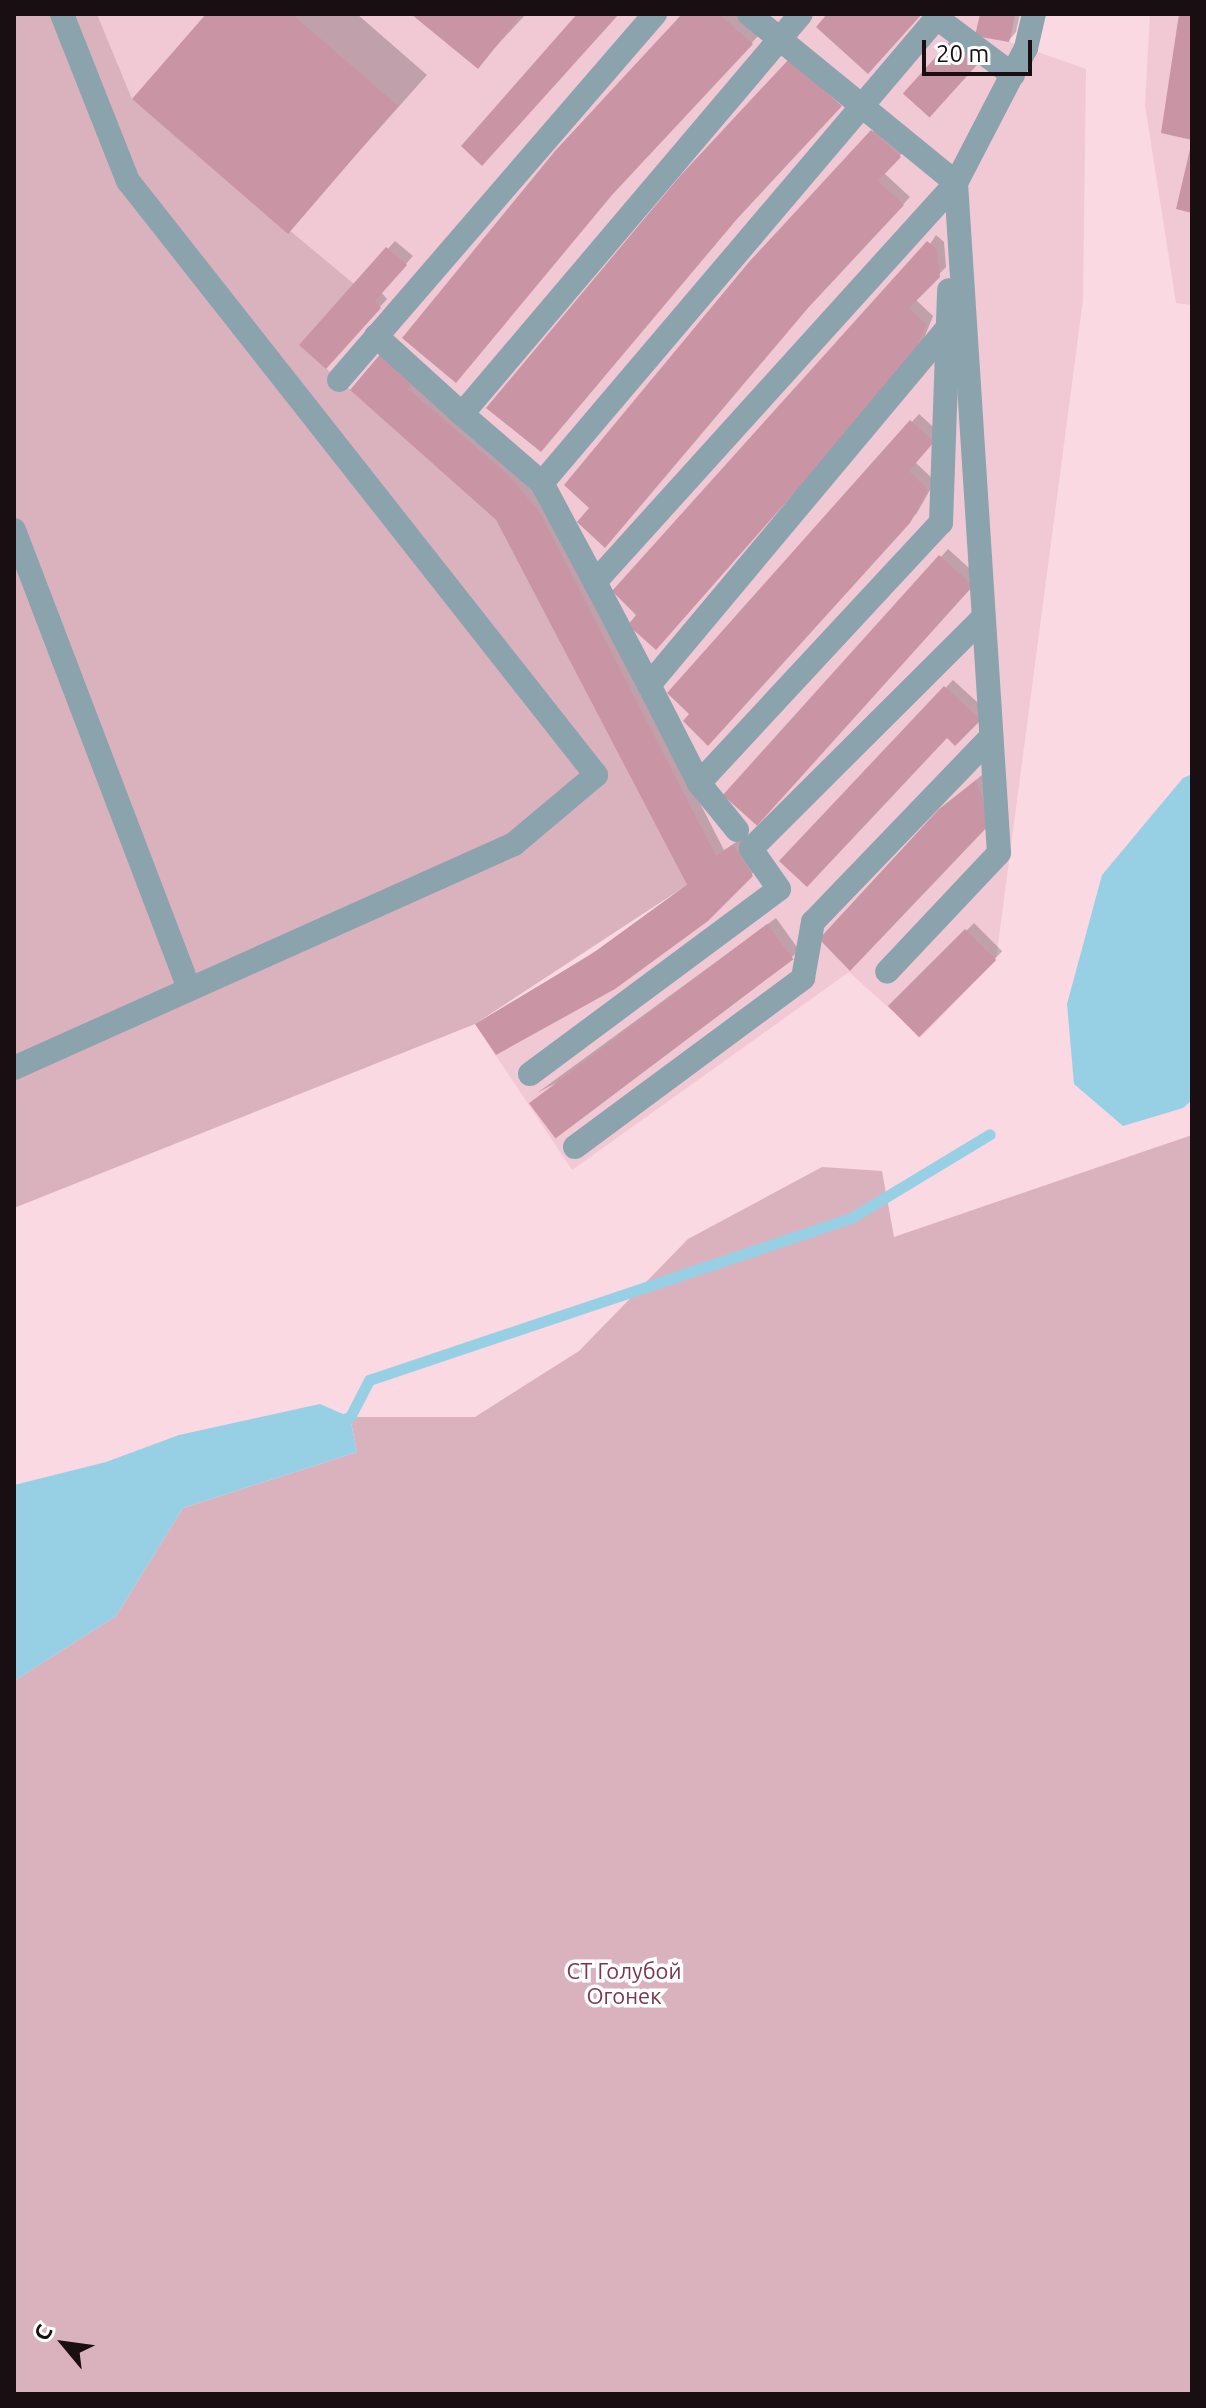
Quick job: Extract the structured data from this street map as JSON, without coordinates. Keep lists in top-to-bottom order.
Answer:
{
  "parks": ["СТ Голубой Огонек"],
  "scale_bar": "20 m",
  "north": "top left"
}
